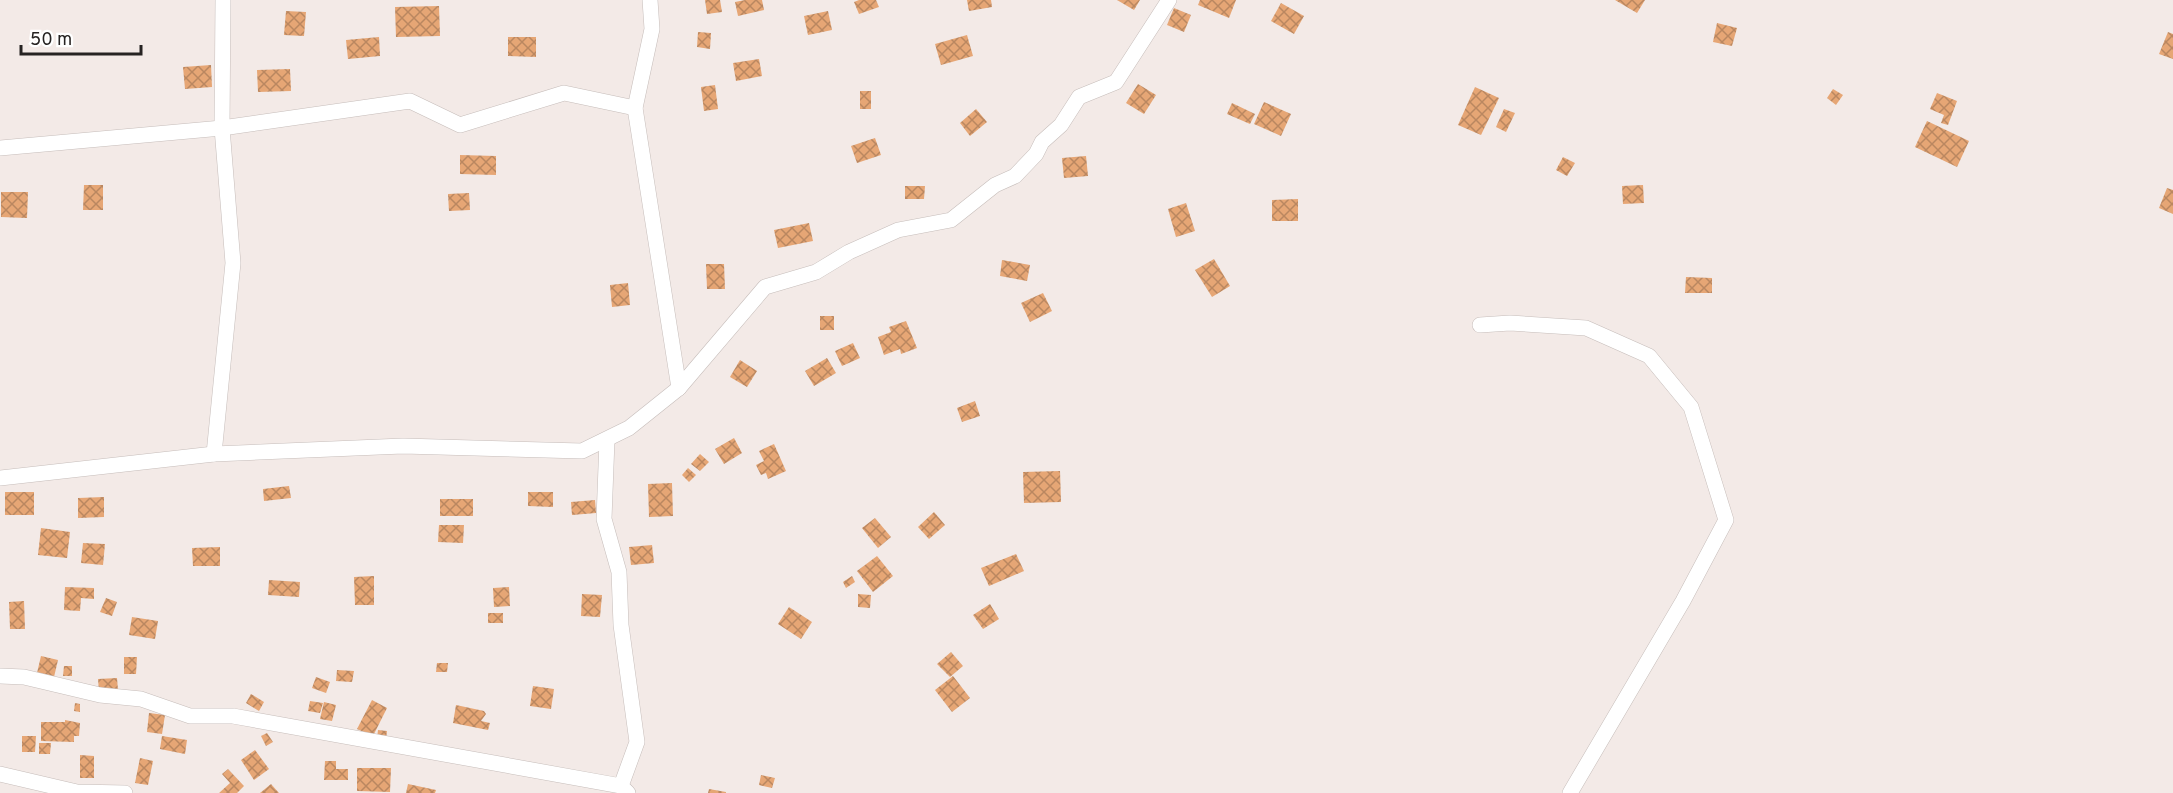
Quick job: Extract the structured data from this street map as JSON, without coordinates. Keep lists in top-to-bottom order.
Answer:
{
  "scale_bar": "50 m"
}
